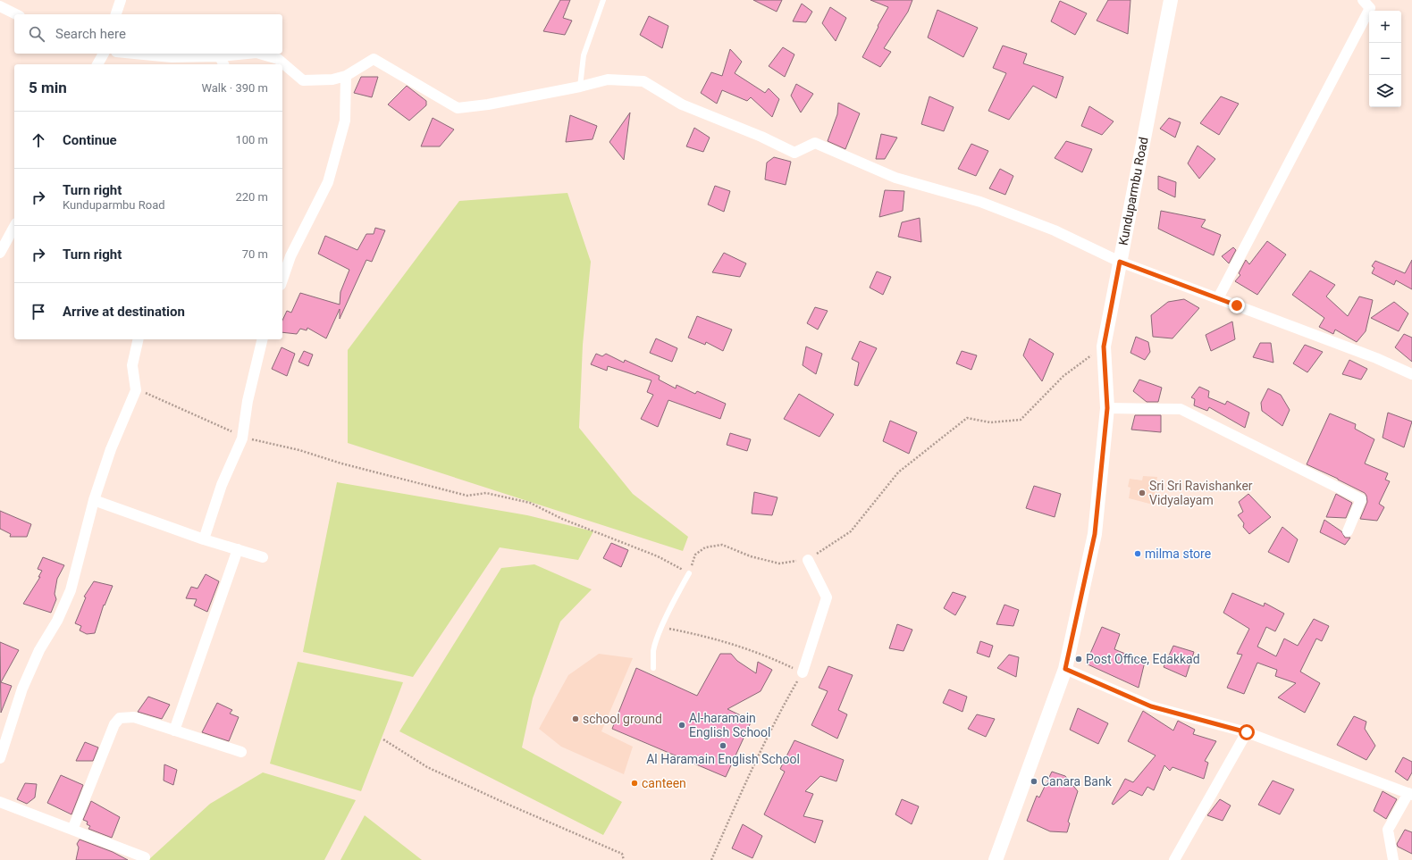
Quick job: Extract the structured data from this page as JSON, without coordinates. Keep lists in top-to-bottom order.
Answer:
{
  "streets": {
    "main road": ["Kunduparmbu Road"]
  },
  "places": [
    "Sri Sri Ravishanker Vidyalayam",
    "milma store",
    "Post Office, Edakkad",
    "school ground",
    "Al-haramain English School",
    "Al Haramain English School",
    "Canara Bank",
    "canteen"
  ],
  "page": {
    "map_buttons": ["+", "−"],
    "search": "Search here",
    "heading": ["5 min", "Walk · 390 m"],
    "list": [
      ["Continue", "100 m"],
      ["Turn right", "Kunduparmbu Road", "220 m"],
      ["Turn right", "70 m"],
      "Arrive at destination"
    ]
  }
}
